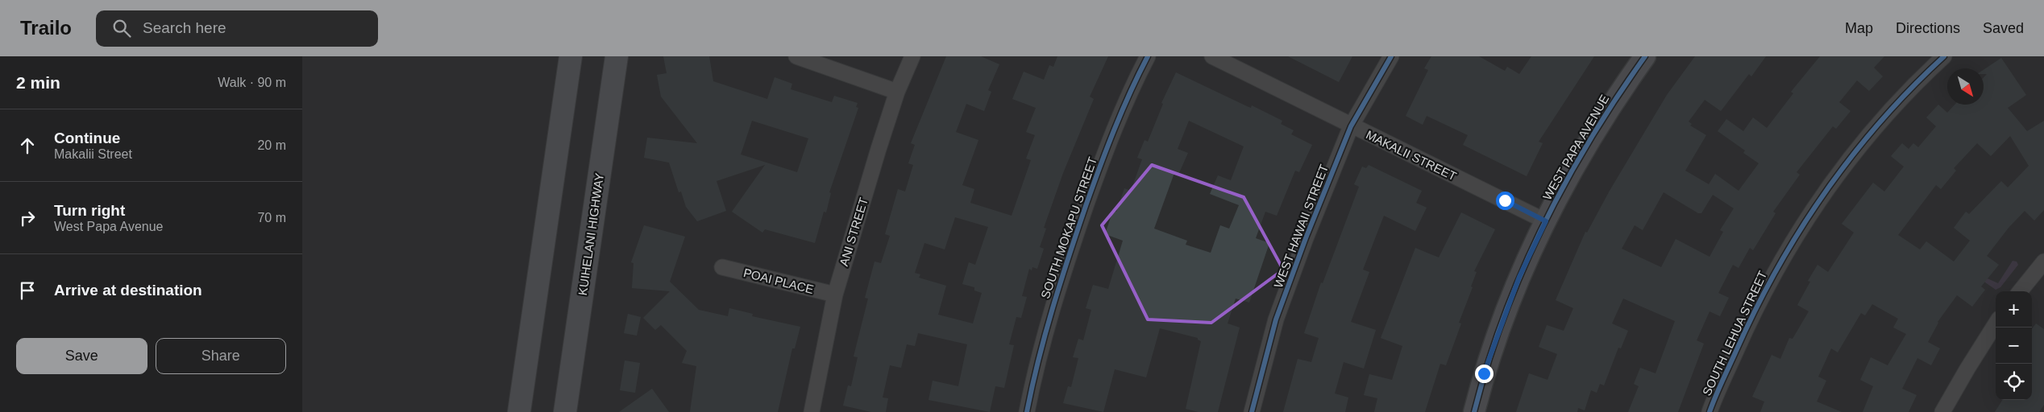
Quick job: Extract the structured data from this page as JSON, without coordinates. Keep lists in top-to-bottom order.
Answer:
{
  "streets": {
    "main road": ["KUIHELANI HIGHWAY"],
    "street": [
      "WEST PAPA AVENUE",
      "MAKALII STREET",
      "WEST HAWAII STREET",
      "SOUTH MOKAPU STREET",
      "ANI STREET",
      "POAI PLACE",
      "SOUTH LEHUA STREET"
    ]
  },
  "crossings": [
    ["WEST PAPA AVENUE", "MAKALII STREET"],
    ["MAKALII STREET", "WEST HAWAII STREET"],
    ["ANI STREET", "POAI PLACE"]
  ],
  "north": "bottom right",
  "page": {
    "header": "Trailo",
    "search": "Search here",
    "nav": ["Map", "Directions", "Saved"],
    "heading": ["2 min", "Walk · 90 m"],
    "list": [
      ["Continue", "Makalii Street", "20 m"],
      ["Turn right", "West Papa Avenue", "70 m"],
      "Arrive at destination"
    ],
    "map_buttons": ["+", "−"],
    "buttons": ["Save", "Share"]
  }
}
